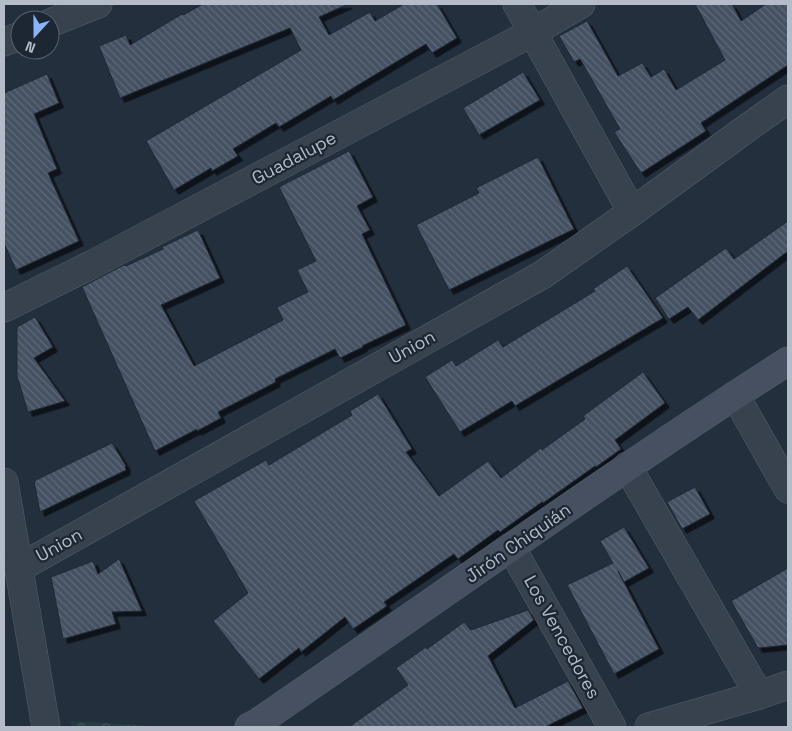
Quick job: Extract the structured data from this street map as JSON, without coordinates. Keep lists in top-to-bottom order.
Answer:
{
  "streets": {
    "street": [
      "Guadalupe",
      "Union",
      "Jirón Chiquián",
      "Los Vencedores"
    ]
  },
  "crossings": [
    ["Jirón Chiquián", "Los Vencedores"]
  ],
  "north": "bottom"
}
